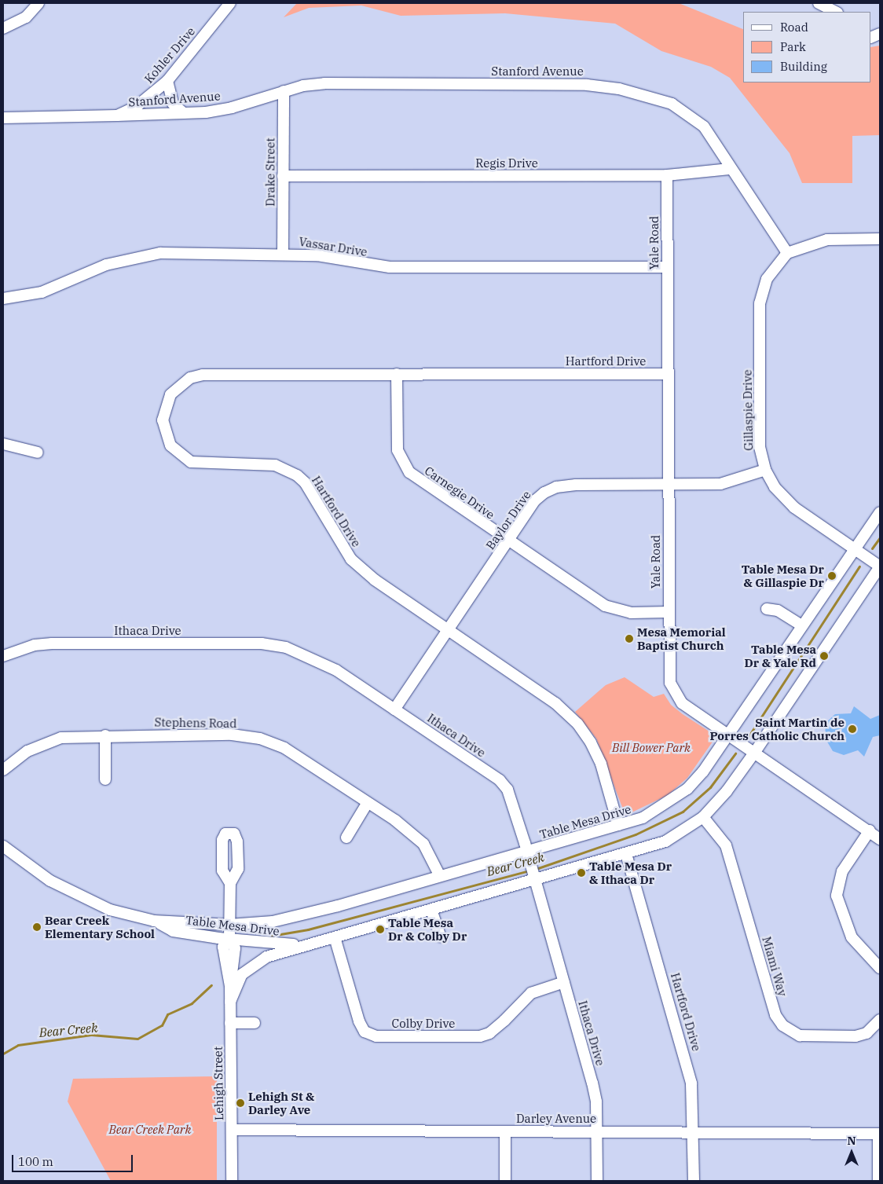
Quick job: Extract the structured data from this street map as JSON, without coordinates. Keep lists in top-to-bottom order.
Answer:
{
  "streets": {
    "street": [
      "Kohler Drive",
      "Stanford Avenue",
      "Regis Drive",
      "Drake Street",
      "Yale Road",
      "Vassar Drive",
      "Hartford Drive",
      "Gillaspie Drive",
      "Carnegie Drive",
      "Baylor Drive",
      "Ithaca Drive",
      "Stephens Road",
      "Table Mesa Drive",
      "Miami Way",
      "Colby Drive",
      "Lehigh Street",
      "Darley Avenue"
    ]
  },
  "crossings": [
    ["Kohler Drive", "Stanford Avenue"],
    ["Stanford Avenue", "Regis Drive"],
    ["Stanford Avenue", "Drake Street"],
    ["Stanford Avenue", "Gillaspie Drive"],
    ["Regis Drive", "Drake Street"],
    ["Regis Drive", "Yale Road"],
    ["Drake Street", "Vassar Drive"],
    ["Yale Road", "Vassar Drive"],
    ["Yale Road", "Hartford Drive"],
    ["Yale Road", "Carnegie Drive"],
    ["Yale Road", "Baylor Drive"],
    ["Yale Road", "Table Mesa Drive"],
    ["Hartford Drive", "Carnegie Drive"],
    ["Hartford Drive", "Baylor Drive"],
    ["Hartford Drive", "Table Mesa Drive"],
    ["Hartford Drive", "Darley Avenue"],
    ["Gillaspie Drive", "Baylor Drive"],
    ["Gillaspie Drive", "Table Mesa Drive"],
    ["Carnegie Drive", "Baylor Drive"],
    ["Baylor Drive", "Ithaca Drive"],
    ["Ithaca Drive", "Table Mesa Drive"],
    ["Ithaca Drive", "Colby Drive"],
    ["Ithaca Drive", "Darley Avenue"],
    ["Stephens Road", "Table Mesa Drive"],
    ["Table Mesa Drive", "Miami Way"],
    ["Table Mesa Drive", "Colby Drive"],
    ["Table Mesa Drive", "Lehigh Street"],
    ["Lehigh Street", "Darley Avenue"]
  ],
  "water": ["Bear Creek"],
  "parks": ["Bill Bower Park", "Bear Creek Park"],
  "places": [
    "Table Mesa Dr & Gillaspie Dr",
    "Mesa Memorial Baptist Church",
    "Table Mesa Dr & Yale Rd",
    "Saint Martin de Porres Catholic Church",
    "Table Mesa Dr & Ithaca Dr",
    "Bear Creek Elementary School",
    "Table Mesa Dr & Colby Dr",
    "Lehigh St & Darley Ave"
  ],
  "legend": ["Road", "Park", "Building"],
  "scale_bar": "100 m",
  "north": "top"
}
